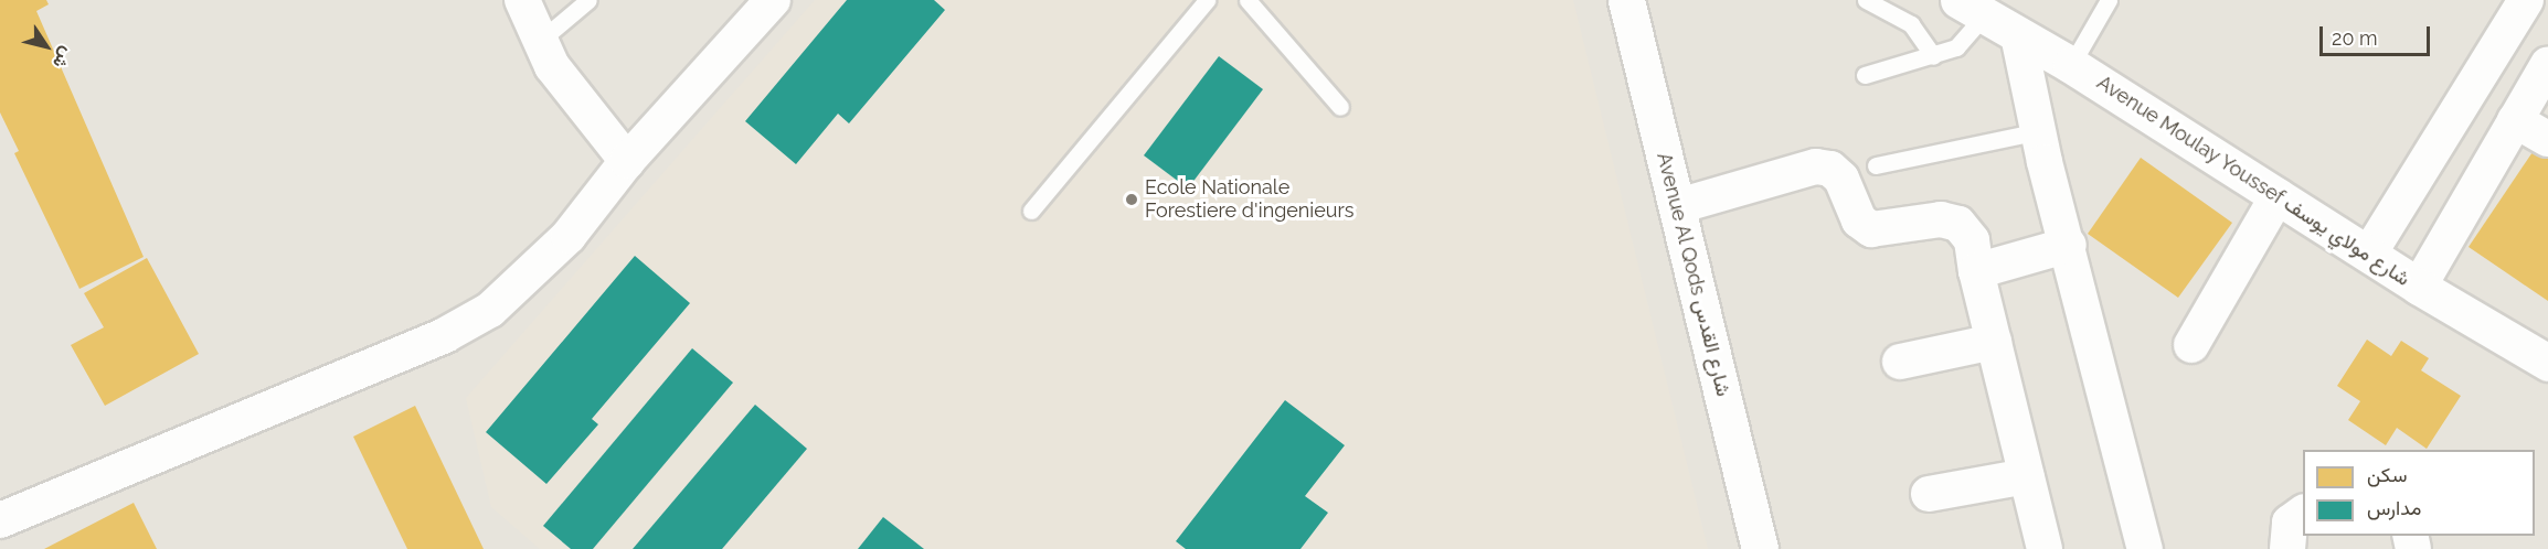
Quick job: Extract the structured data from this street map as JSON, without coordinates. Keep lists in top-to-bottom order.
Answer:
{
  "streets": {
    "street": ["Avenue Moulay Youssef شارع مولاي يوسف", "Avenue Al Qods شارع القدس"]
  },
  "places": ["Ecole Nationale Forestiere d'ingenieurs"],
  "legend": ["سكن", "مدارس"],
  "scale_bar": "20 m",
  "north": "bottom right"
}
